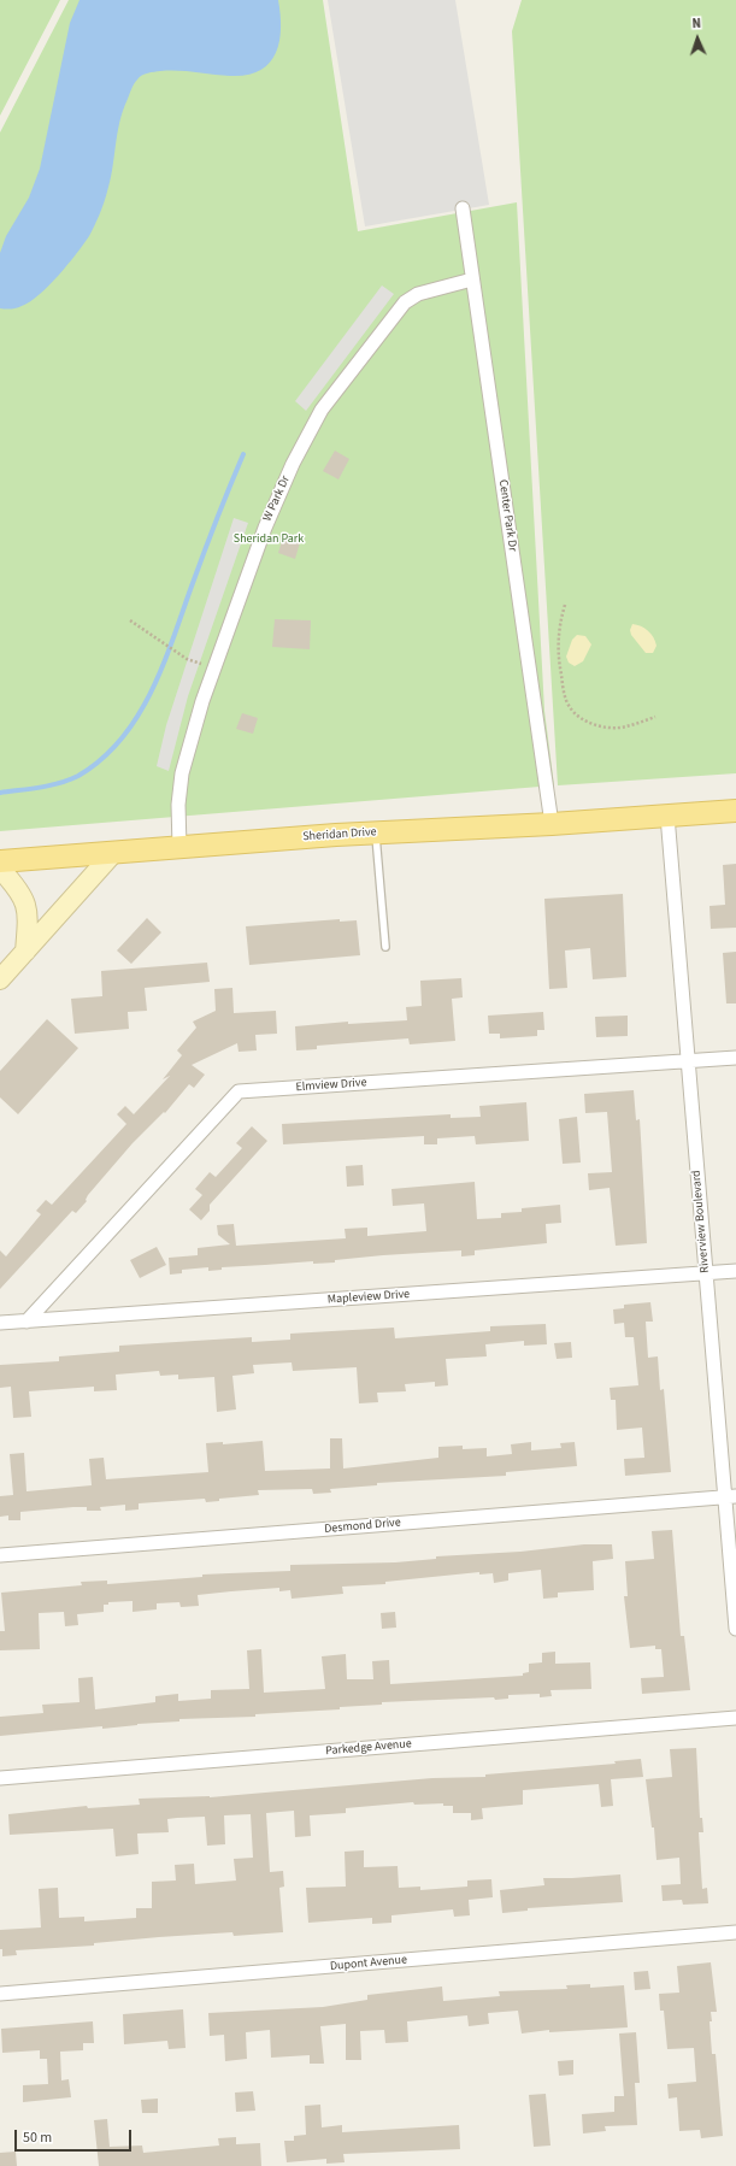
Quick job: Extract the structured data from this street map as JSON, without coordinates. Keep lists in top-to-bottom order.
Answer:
{
  "streets": {
    "main road": ["Sheridan Drive"],
    "street": [
      "W Park Dr",
      "Center Park Dr",
      "Elmview Drive",
      "Riverview Boulevard",
      "Mapleview Drive",
      "Desmond Drive",
      "Parkedge Avenue",
      "Dupont Avenue"
    ]
  },
  "crossings": [
    ["W Park Dr", "Center Park Dr"],
    ["W Park Dr", "Sheridan Drive"],
    ["Center Park Dr", "Sheridan Drive"],
    ["Sheridan Drive", "Riverview Boulevard"],
    ["Elmview Drive", "Riverview Boulevard"],
    ["Elmview Drive", "Mapleview Drive"],
    ["Riverview Boulevard", "Mapleview Drive"],
    ["Riverview Boulevard", "Desmond Drive"]
  ],
  "parks": ["Sheridan Park"],
  "scale_bar": "50 m",
  "north": "top"
}
